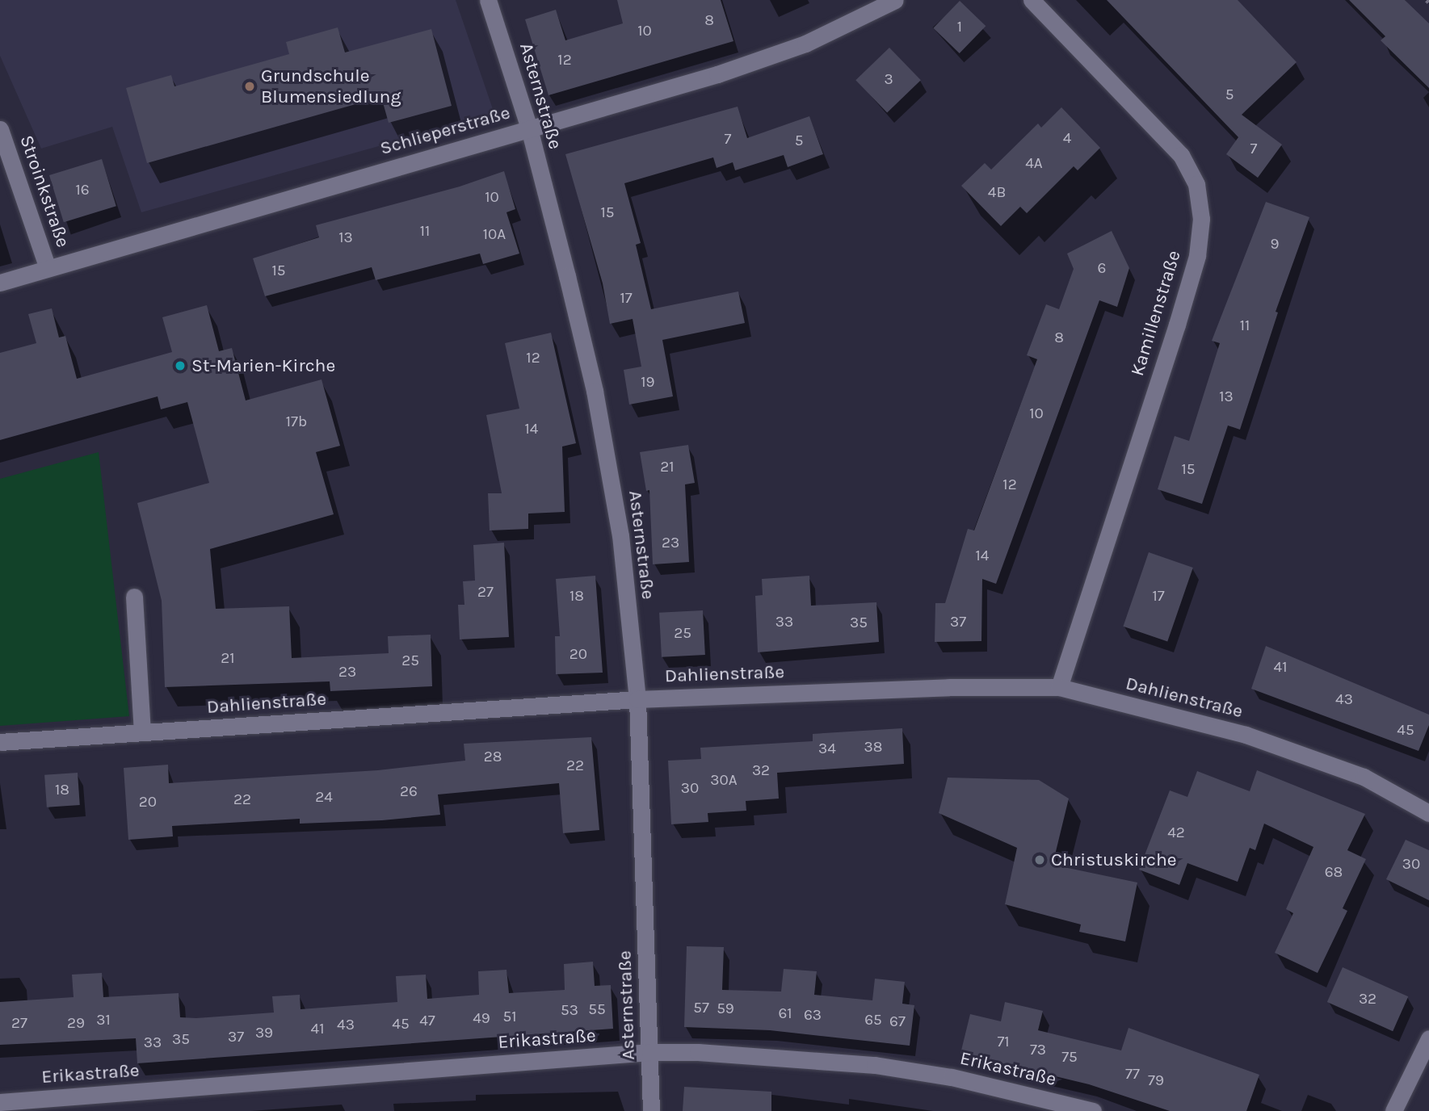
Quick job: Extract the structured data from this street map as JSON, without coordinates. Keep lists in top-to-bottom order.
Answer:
{
  "streets": {
    "street": [
      "Asternstraße",
      "Schlieperstraße",
      "Stroinkstraße",
      "Kamillenstraße",
      "Dahlienstraße",
      "Erikastraße"
    ]
  },
  "crossings": [
    ["Asternstraße", "Schlieperstraße"],
    ["Asternstraße", "Dahlienstraße"],
    ["Asternstraße", "Erikastraße"],
    ["Schlieperstraße", "Stroinkstraße"],
    ["Kamillenstraße", "Dahlienstraße"]
  ],
  "places": ["Grundschule Blumensiedlung", "St-Marien-Kirche", "Christuskirche"],
  "house_numbers": [
    "8",
    "1",
    "10",
    "12",
    "3",
    "5",
    "4",
    "7",
    "5",
    "7",
    "4A",
    "16",
    "4B",
    "10",
    "15",
    "11",
    "10A",
    "13",
    "9",
    "6",
    "15",
    "17",
    "11",
    "8",
    "12",
    "19",
    "13",
    "10",
    "17b",
    "14",
    "21",
    "15",
    "12",
    "23",
    "14",
    "27",
    "18",
    "17",
    "33",
    "37",
    "35",
    "25",
    "20",
    "21",
    "25",
    "41",
    "23",
    "43",
    "45",
    "38",
    "34",
    "28",
    "22",
    "32",
    "30A",
    "30",
    "18",
    "26",
    "24",
    "22",
    "20",
    "42",
    "30",
    "68",
    "32",
    "57",
    "59",
    "55",
    "53",
    "61",
    "63",
    "51",
    "49",
    "31",
    "65",
    "47",
    "67",
    "27",
    "29",
    "45",
    "43",
    "41",
    "39",
    "37",
    "35",
    "71",
    "33",
    "73",
    "75",
    "77",
    "79"
  ]
}
